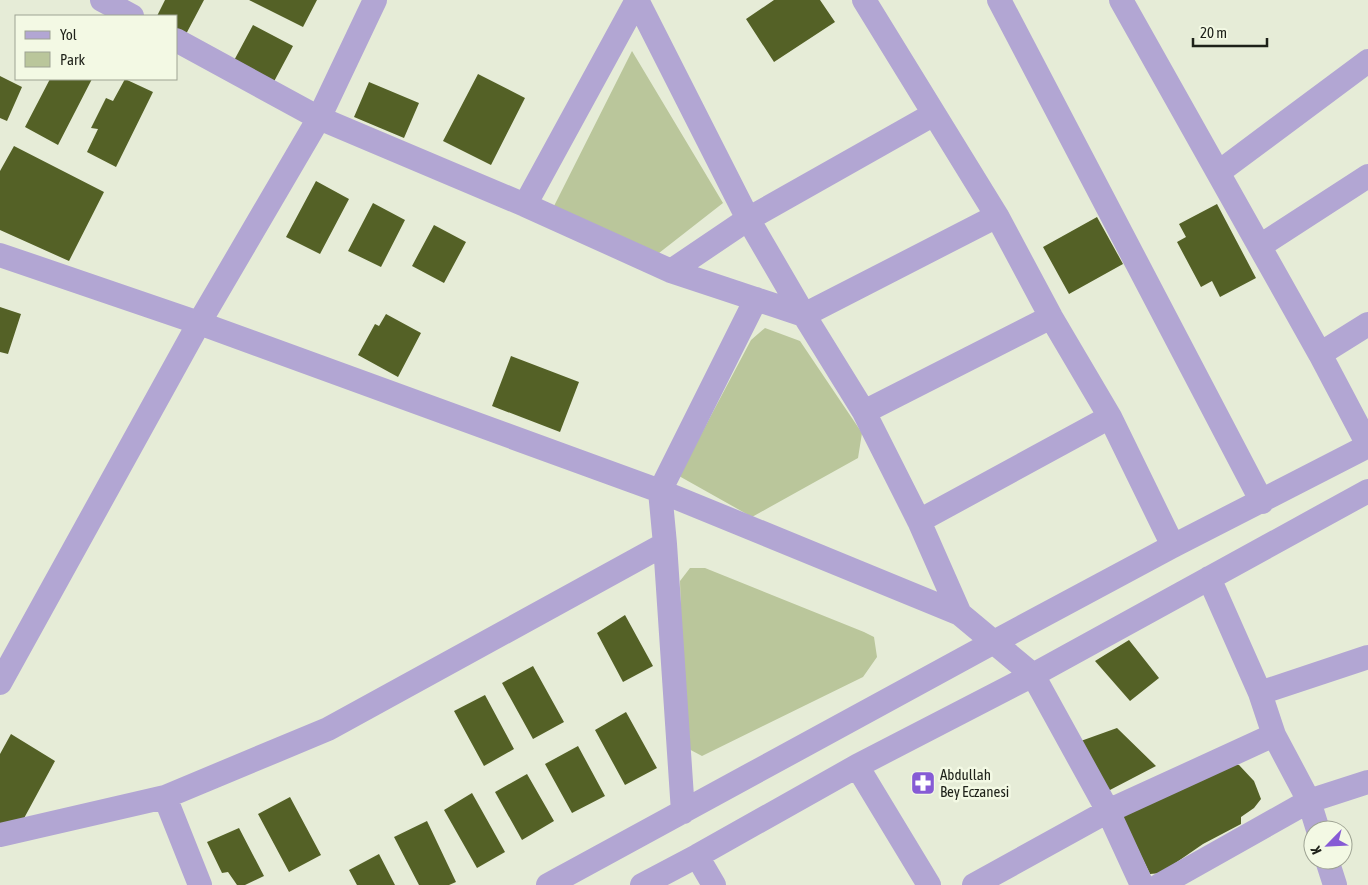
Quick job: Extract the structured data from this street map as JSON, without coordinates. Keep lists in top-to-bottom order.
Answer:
{
  "places": {
    "pharmacy": ["Abdullah Bey Eczanesi"]
  },
  "legend": ["Yol", "Park"],
  "scale_bar": "20 m",
  "north": "bottom left"
}
